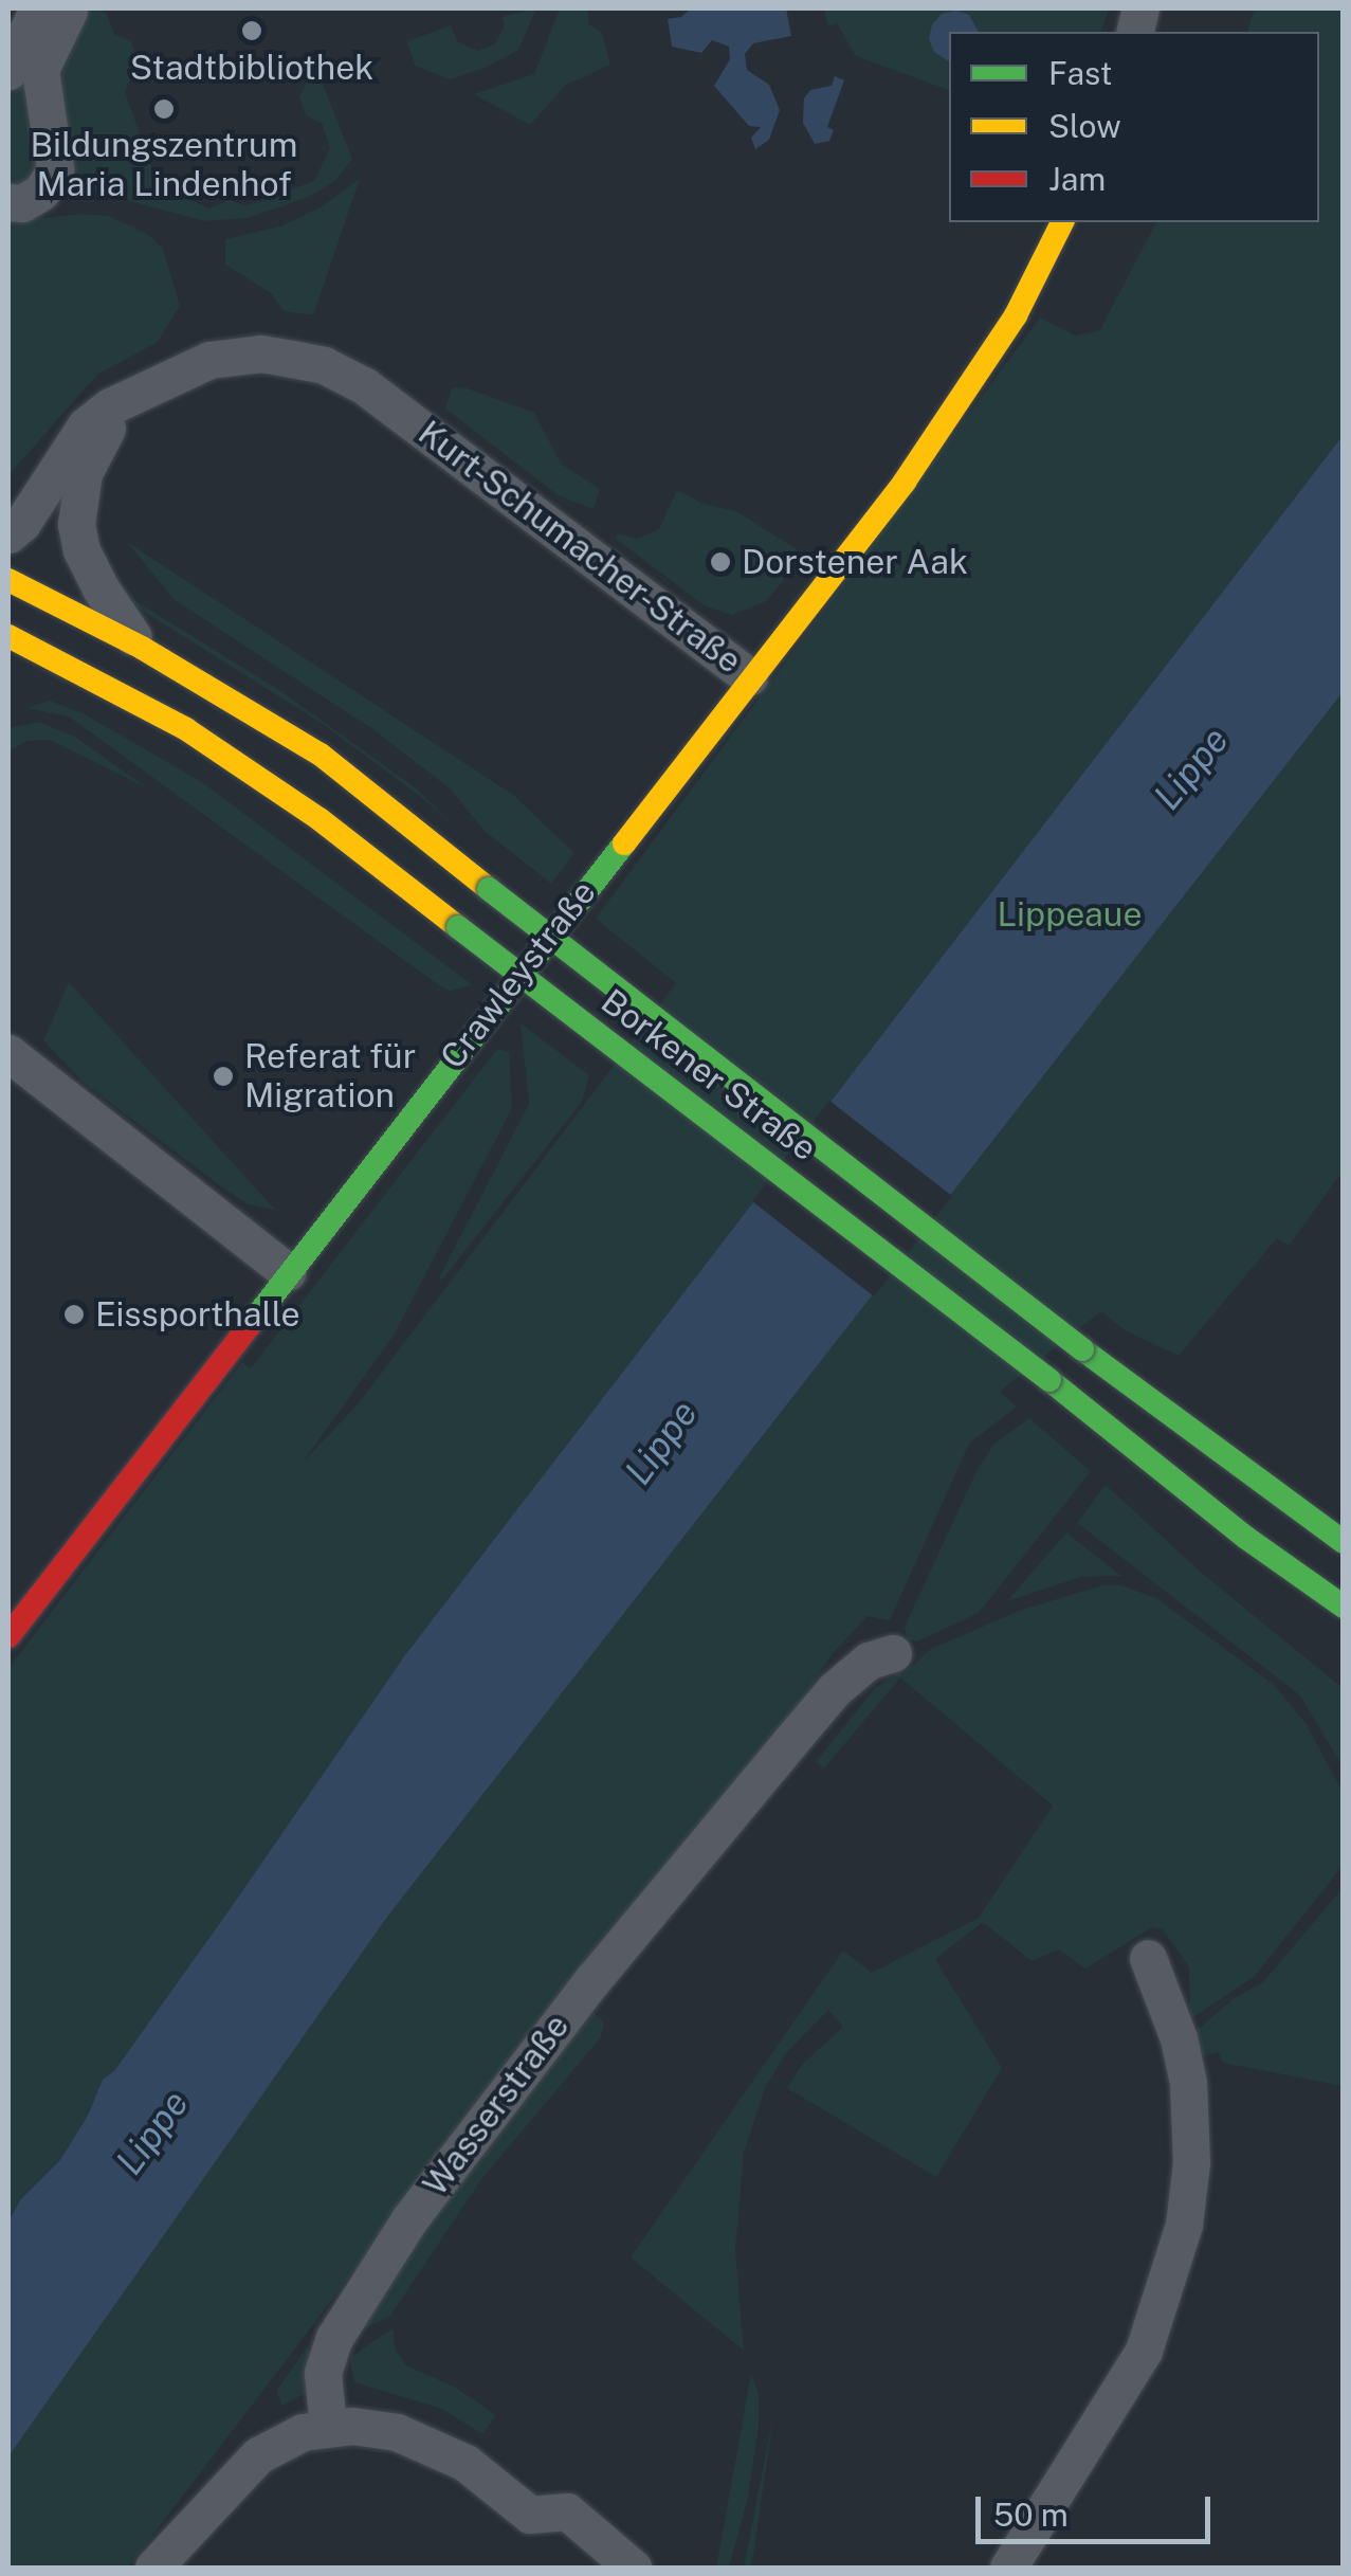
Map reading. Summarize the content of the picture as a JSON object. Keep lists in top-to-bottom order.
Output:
{
  "streets": {
    "main road": ["Kurt-Schumacher-Straße", "Crawleystraße", "Borkener Straße"],
    "street": ["Wasserstraße"]
  },
  "crossings": [
    ["Kurt-Schumacher-Straße", "Crawleystraße"]
  ],
  "water": ["Lippe"],
  "parks": ["Lippeaue"],
  "places": [
    "Stadtbibliothek",
    "Bildungszentrum Maria Lindenhof",
    "Dorstener Aak",
    "Referat für Migration",
    "Eissporthalle"
  ],
  "legend": ["Fast", "Slow", "Jam"],
  "scale_bar": "50 m"
}
